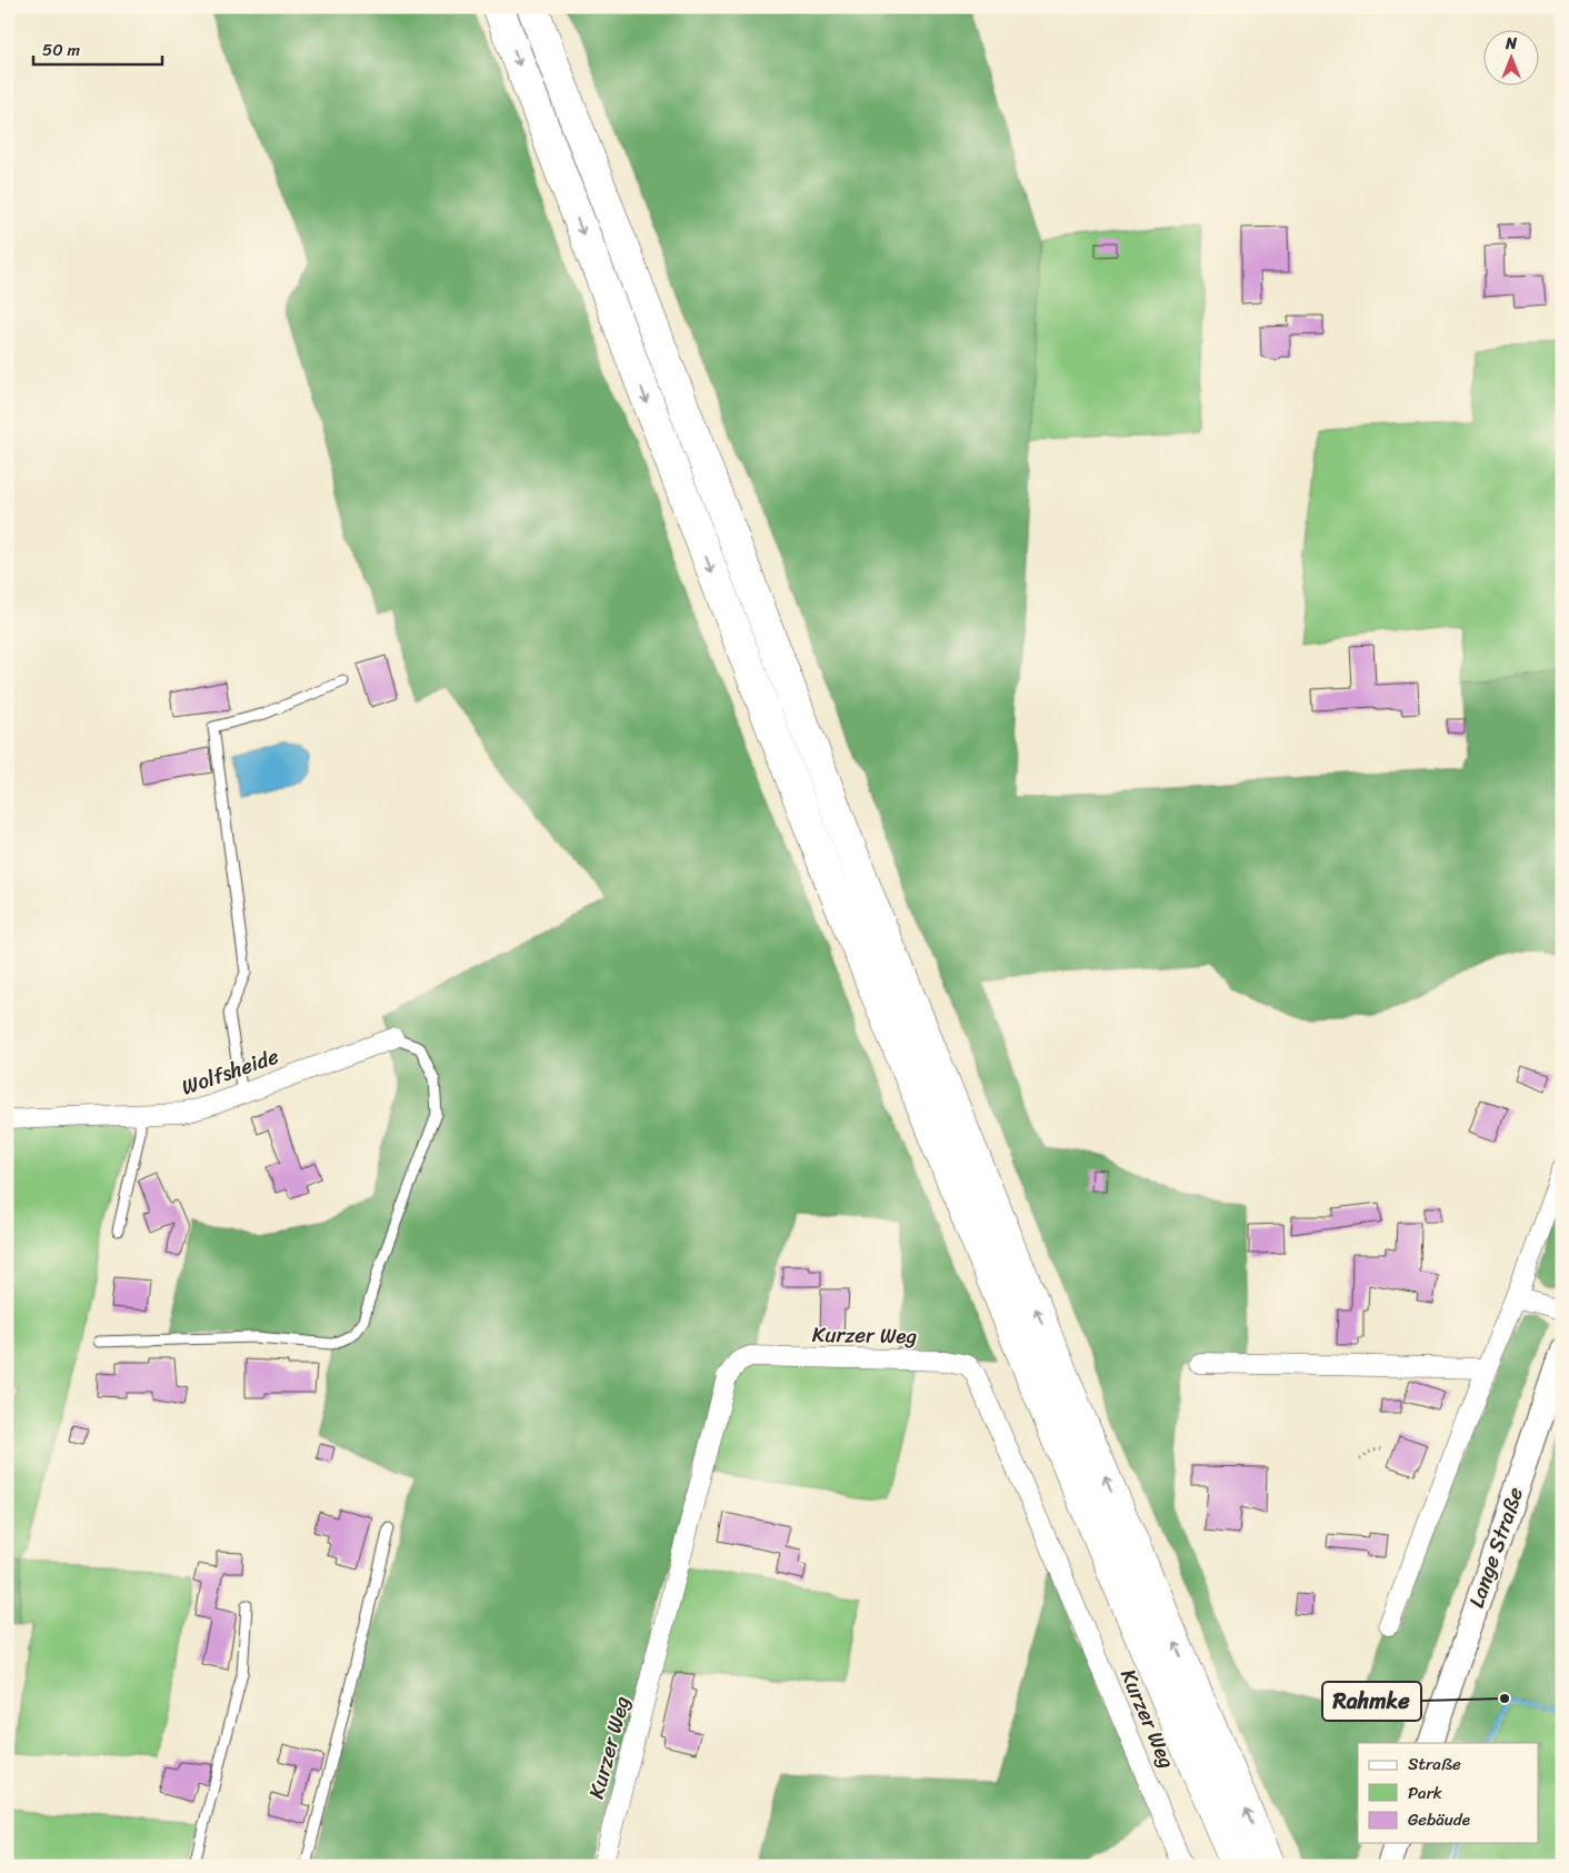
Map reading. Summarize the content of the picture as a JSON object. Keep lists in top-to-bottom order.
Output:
{
  "streets": {
    "street": ["Wolfsheide", "Kurzer Weg", "Lange Straße"]
  },
  "places": ["Rahmke"],
  "legend": ["Straße", "Park", "Gebäude"],
  "scale_bar": "50 m",
  "north": "top"
}
